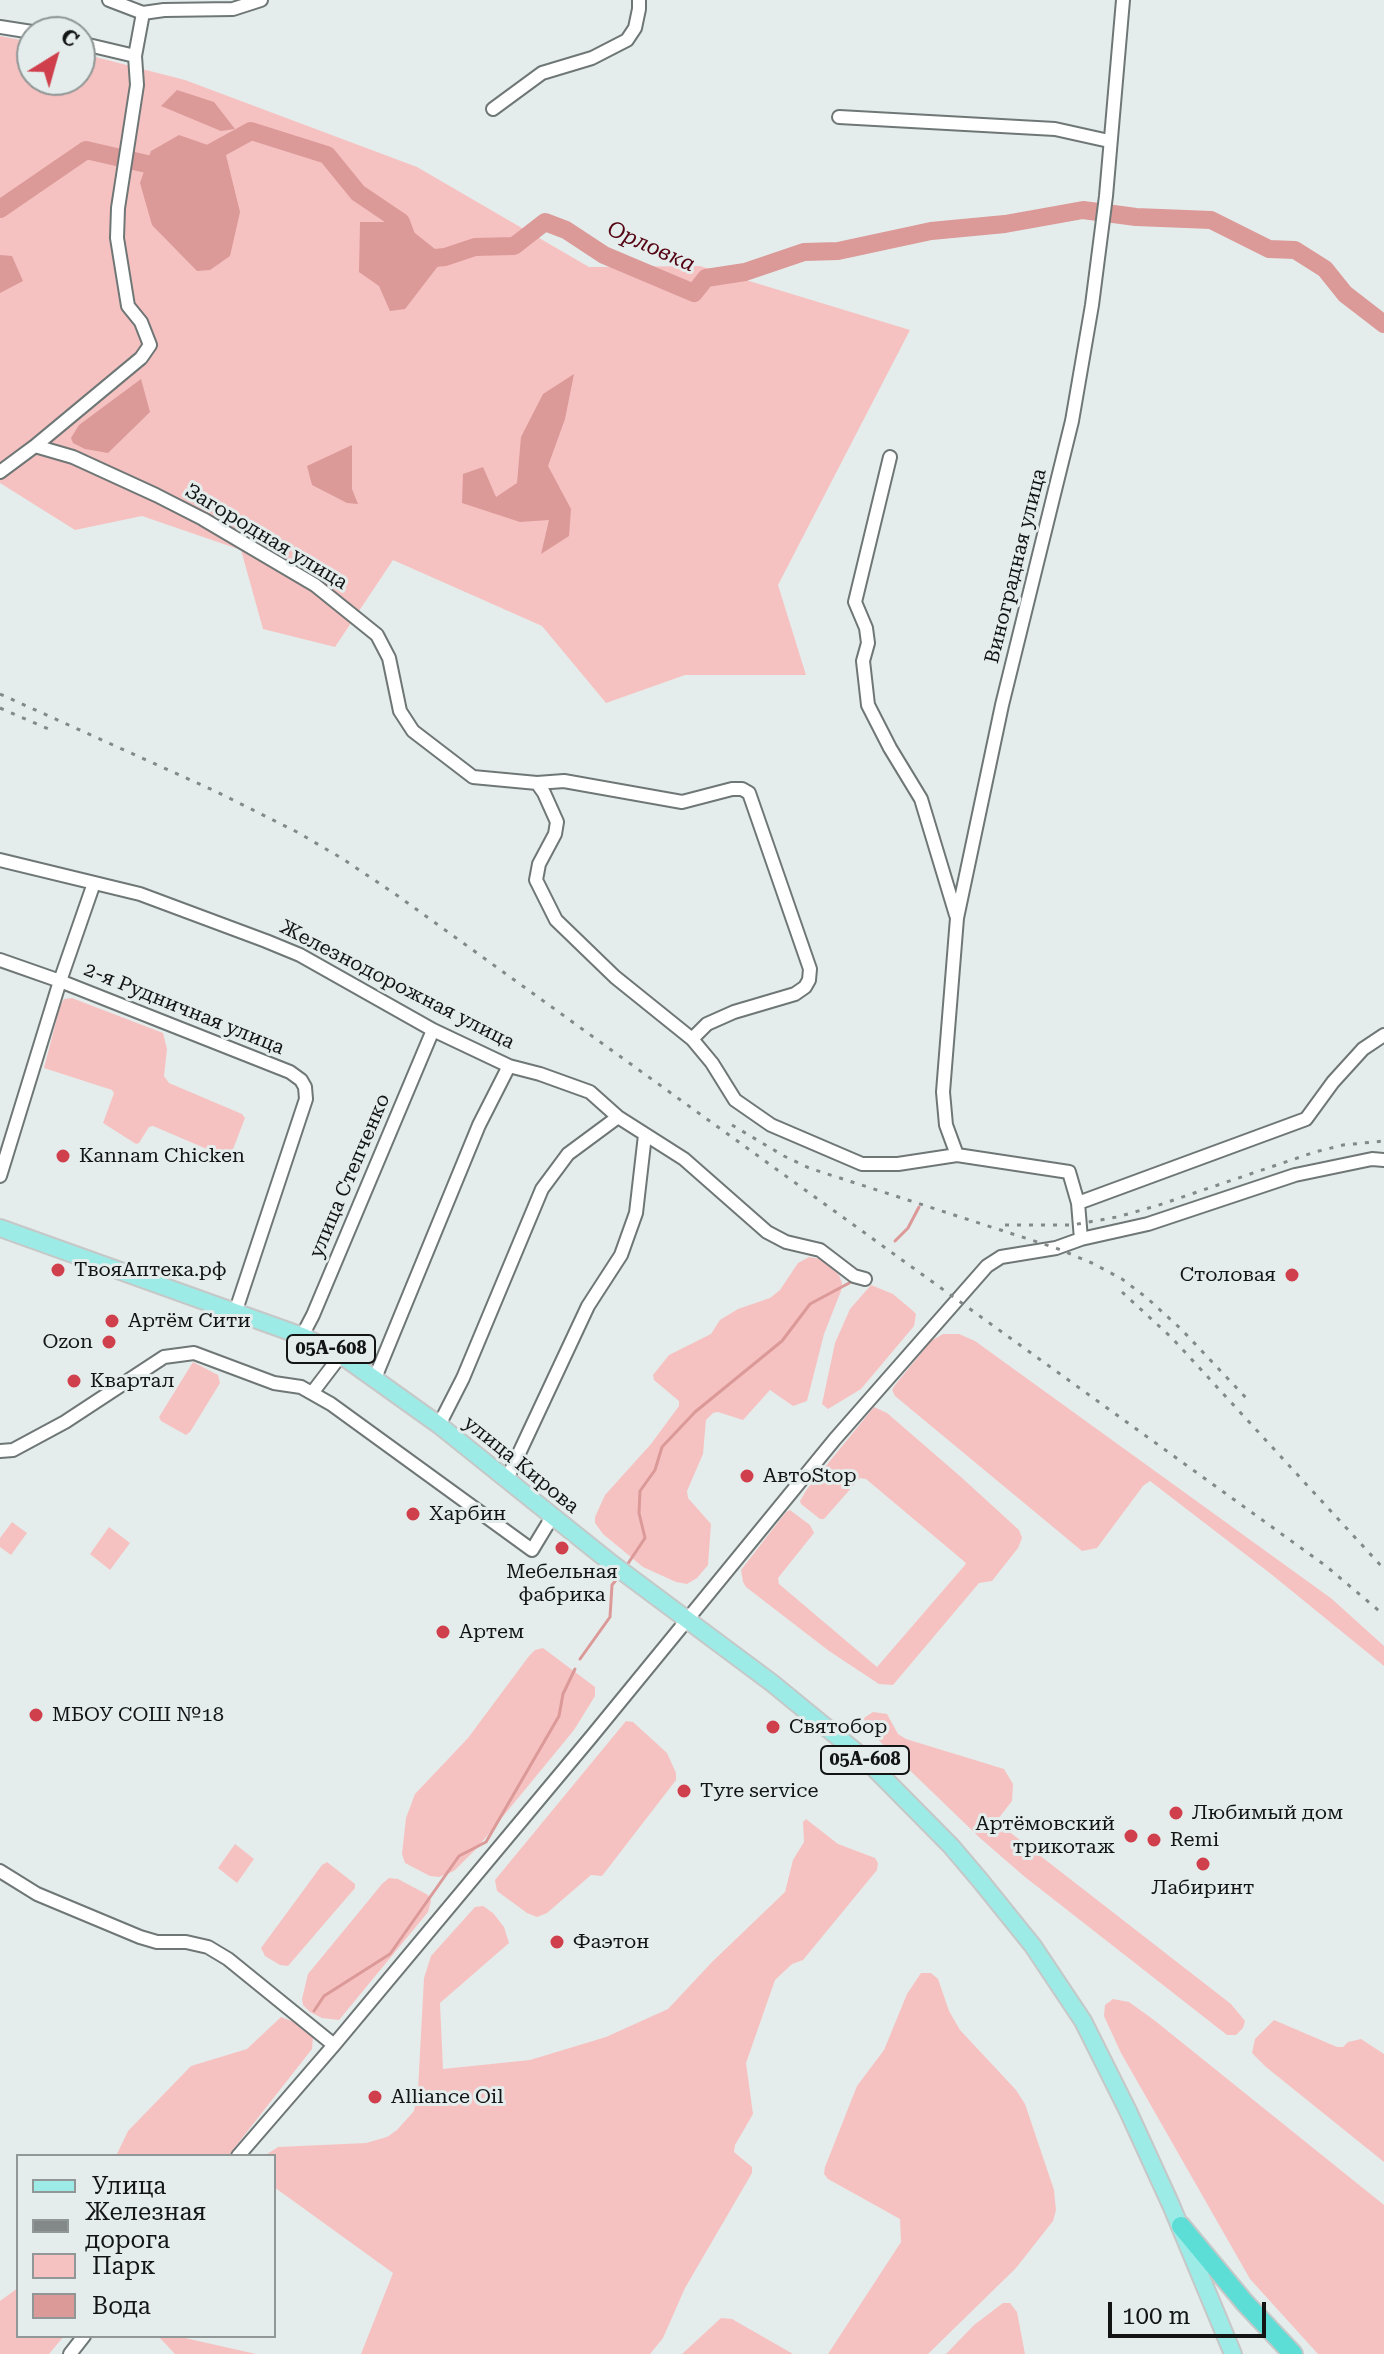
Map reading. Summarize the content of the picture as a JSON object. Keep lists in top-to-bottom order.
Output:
{
  "streets": {
    "main road": ["05А-608", "улица Кирова"],
    "street": [
      "Загородная улица",
      "Виноградная улица",
      "Железнодорожная улица",
      "2-я Рудничная улица",
      "улица Степченко"
    ]
  },
  "crossings": [
    ["Железнодорожная улица", "улица Степченко"],
    ["2-я Рудничная улица", "улица Кирова"],
    ["улица Степченко", "улица Кирова"],
    ["05А-608", "улица Кирова"]
  ],
  "water": ["Орловка"],
  "places": [
    "Kannam Chicken",
    "ТвояАптека.рф",
    "Столовая",
    "Артём Сити",
    "Ozon",
    "Квартал",
    "АвтоStop",
    "Харбин",
    "Мебельная фабрика",
    "Артем",
    "МБОУ СОШ №18",
    "Святобор",
    "Tyre service",
    "Любимый дом",
    "Артёмовский трикотаж",
    "Remi",
    "Лабиринт",
    "Фаэтон",
    "Alliance Oil"
  ],
  "legend": [
    "Улица",
    "Железная дорога",
    "Парк",
    "Вода"
  ],
  "scale_bar": "100 m",
  "north": "top right"
}
